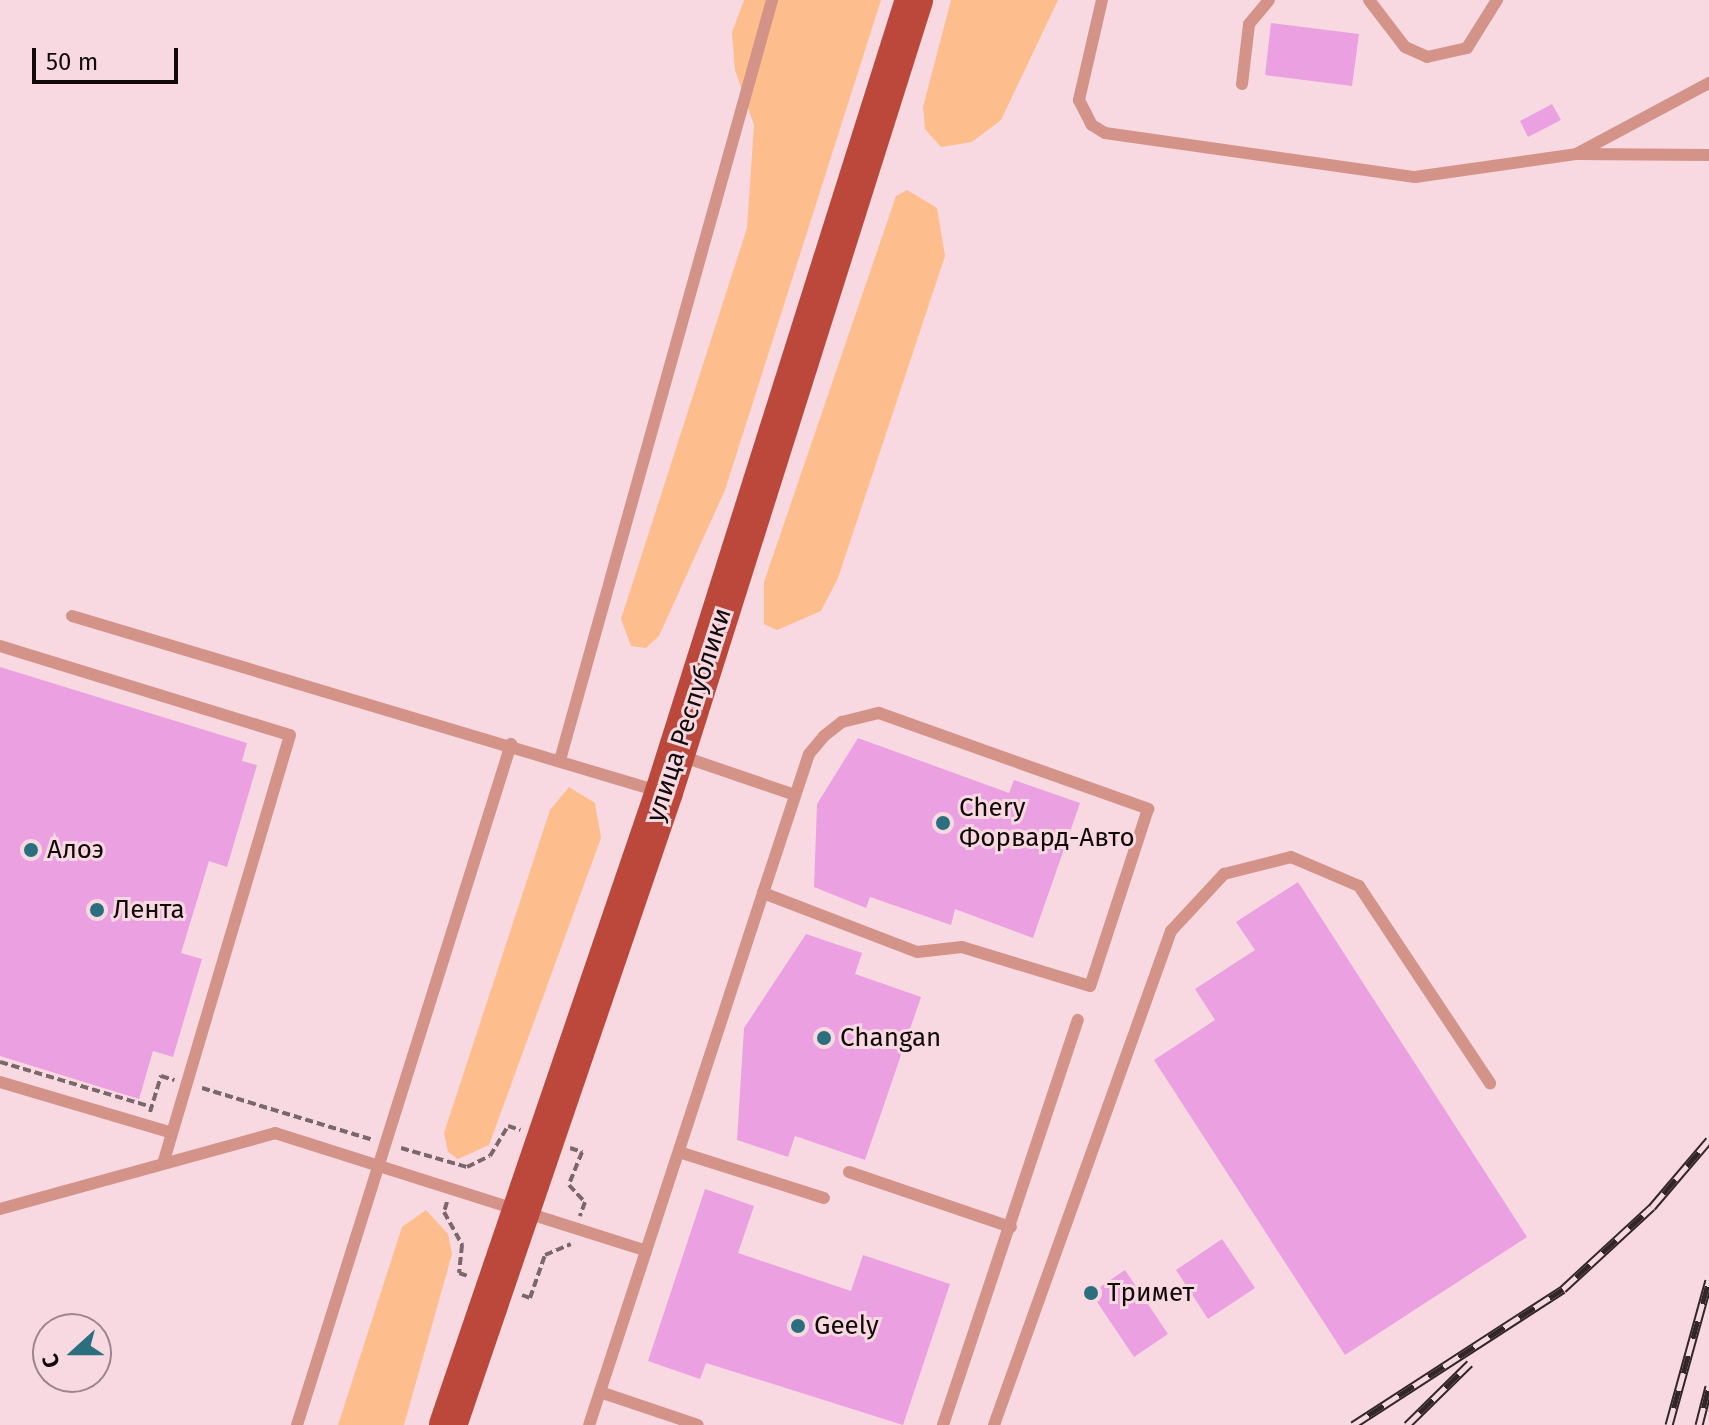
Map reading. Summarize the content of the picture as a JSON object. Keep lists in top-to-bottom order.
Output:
{
  "streets": {
    "main road": ["улица Республики"]
  },
  "places": [
    "Chery Форвард-Авто",
    "Алоэ",
    "Лента",
    "Changan",
    "Тримет",
    "Geely"
  ],
  "scale_bar": "50 m",
  "north": "left"
}
